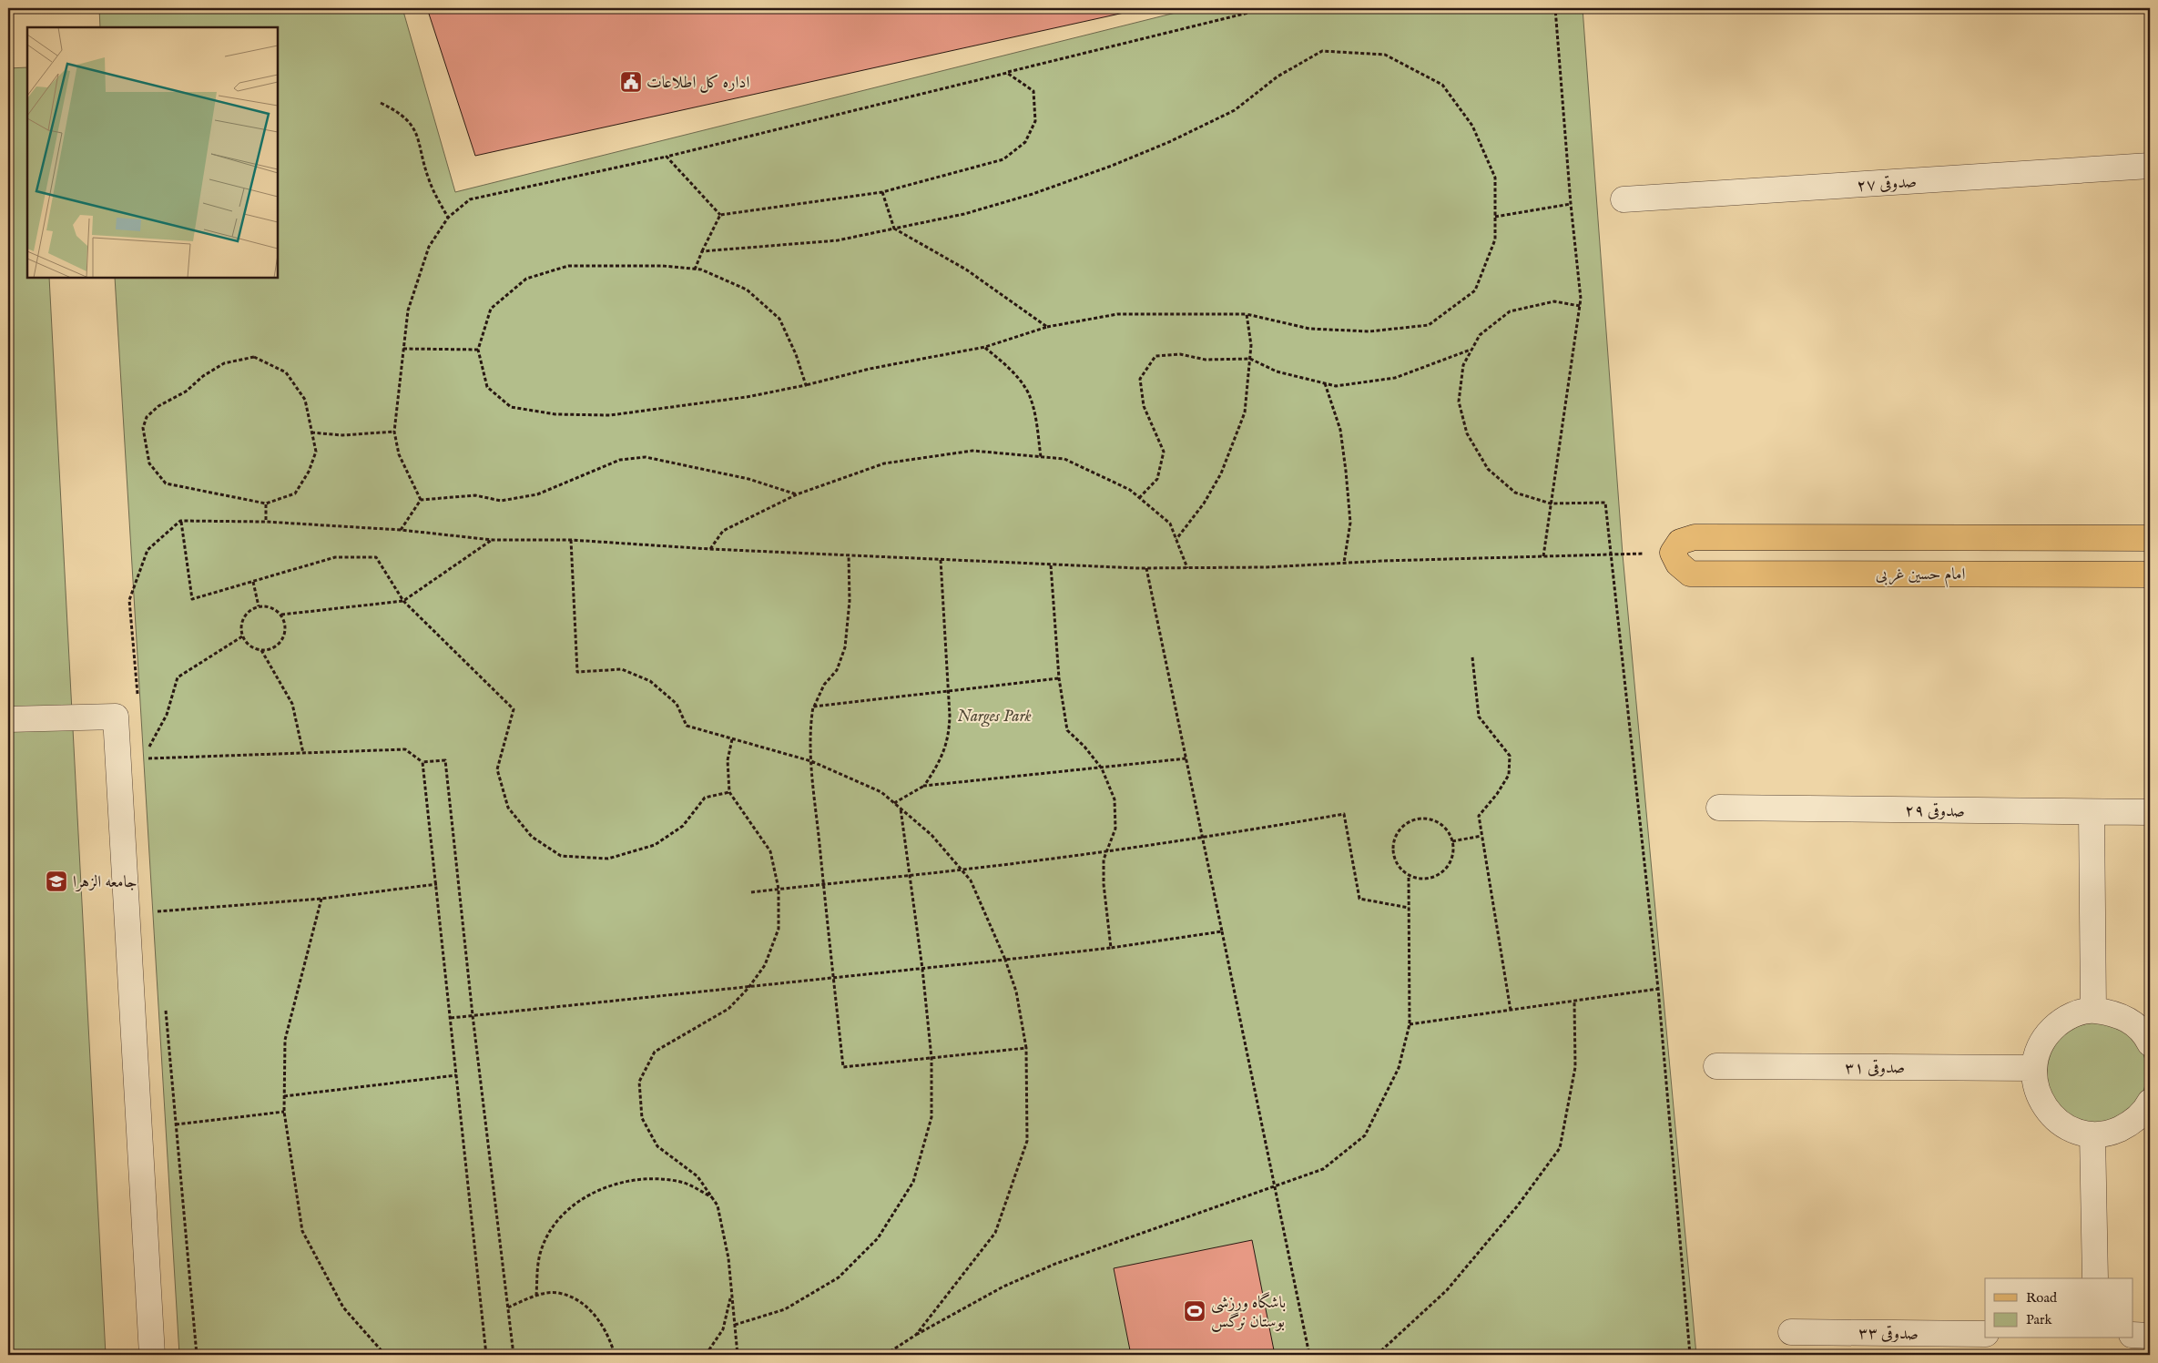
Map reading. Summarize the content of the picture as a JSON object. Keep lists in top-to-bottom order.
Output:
{
  "streets": {
    "main road": ["امام حسین غربی"],
    "street": [
      "صدوقی ۲۷",
      "صدوقی ۲۹",
      "صدوقی ۳۱",
      "صدوقی ۳۳"
    ]
  },
  "parks": ["Narges Park"],
  "places": {
    "public building": ["اداره کل اطلاعات"],
    "school or university": ["جامعه الزهرا"],
    "sports": ["باشگاه ورزشی بوستان نرگس"]
  },
  "legend": ["Road", "Park"]
}
